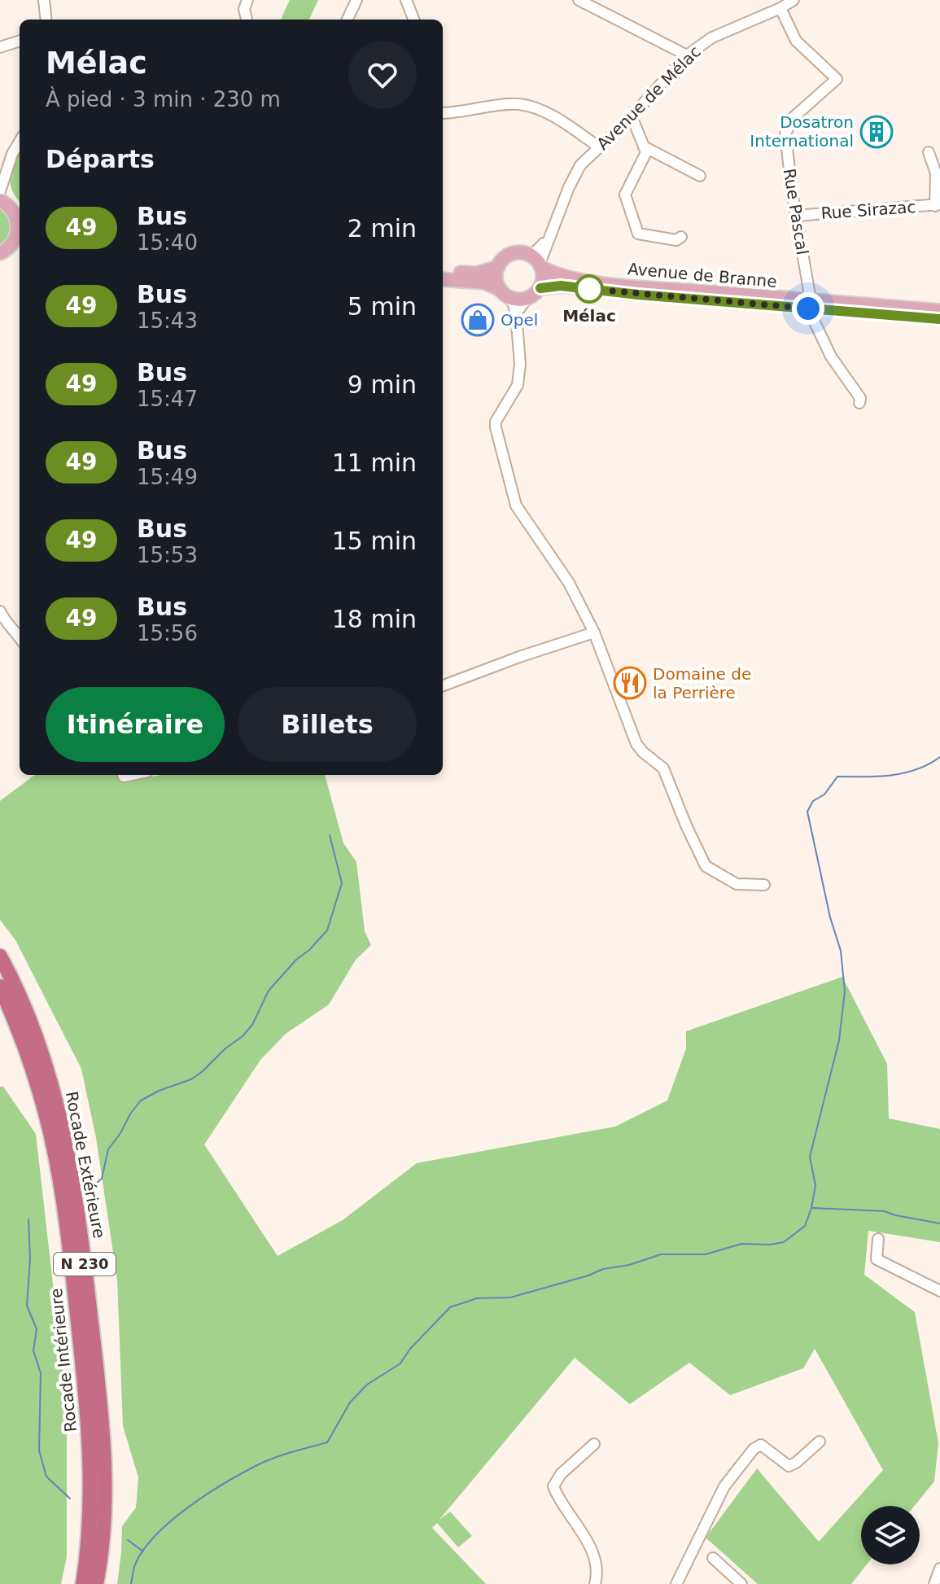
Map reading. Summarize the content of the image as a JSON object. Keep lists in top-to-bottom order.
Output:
{
  "streets": {
    "highway": ["Rocade Extérieure", "N 230", "Rocade Intérieure"],
    "main road": ["Avenue de Branne"],
    "street": ["Avenue de Mélac", "Rue Sirazac", "Rue Pascal"]
  },
  "crossings": [
    ["Avenue de Mélac", "Rue Pascal"],
    ["Avenue de Mélac", "Avenue de Branne"],
    ["Rue Sirazac", "Rue Pascal"],
    ["Rue Pascal", "Avenue de Branne"]
  ],
  "places": {
    "building": ["Dosatron International"],
    "other": ["Mélac"],
    "shop": ["Opel"],
    "restaurant": ["Domaine de la Perrière"]
  },
  "lines": ["bus line 49"],
  "page": {
    "heading": [
      ["Mélac", "À pied · 3 min · 230 m"],
      "Départs"
    ],
    "list": [
      {
        "mark": "49",
        "name": "Bus",
        "note": "15:40",
        "value": "2 min"
      },
      {
        "mark": "49",
        "name": "Bus",
        "note": "15:43",
        "value": "5 min"
      },
      {
        "mark": "49",
        "name": "Bus",
        "note": "15:47",
        "value": "9 min"
      },
      {
        "mark": "49",
        "name": "Bus",
        "note": "15:49",
        "value": "11 min"
      },
      {
        "mark": "49",
        "name": "Bus",
        "note": "15:53",
        "value": "15 min"
      },
      {
        "mark": "49",
        "name": "Bus",
        "note": "15:56",
        "value": "18 min"
      }
    ],
    "buttons": ["Itinéraire", "Billets"]
  }
}
